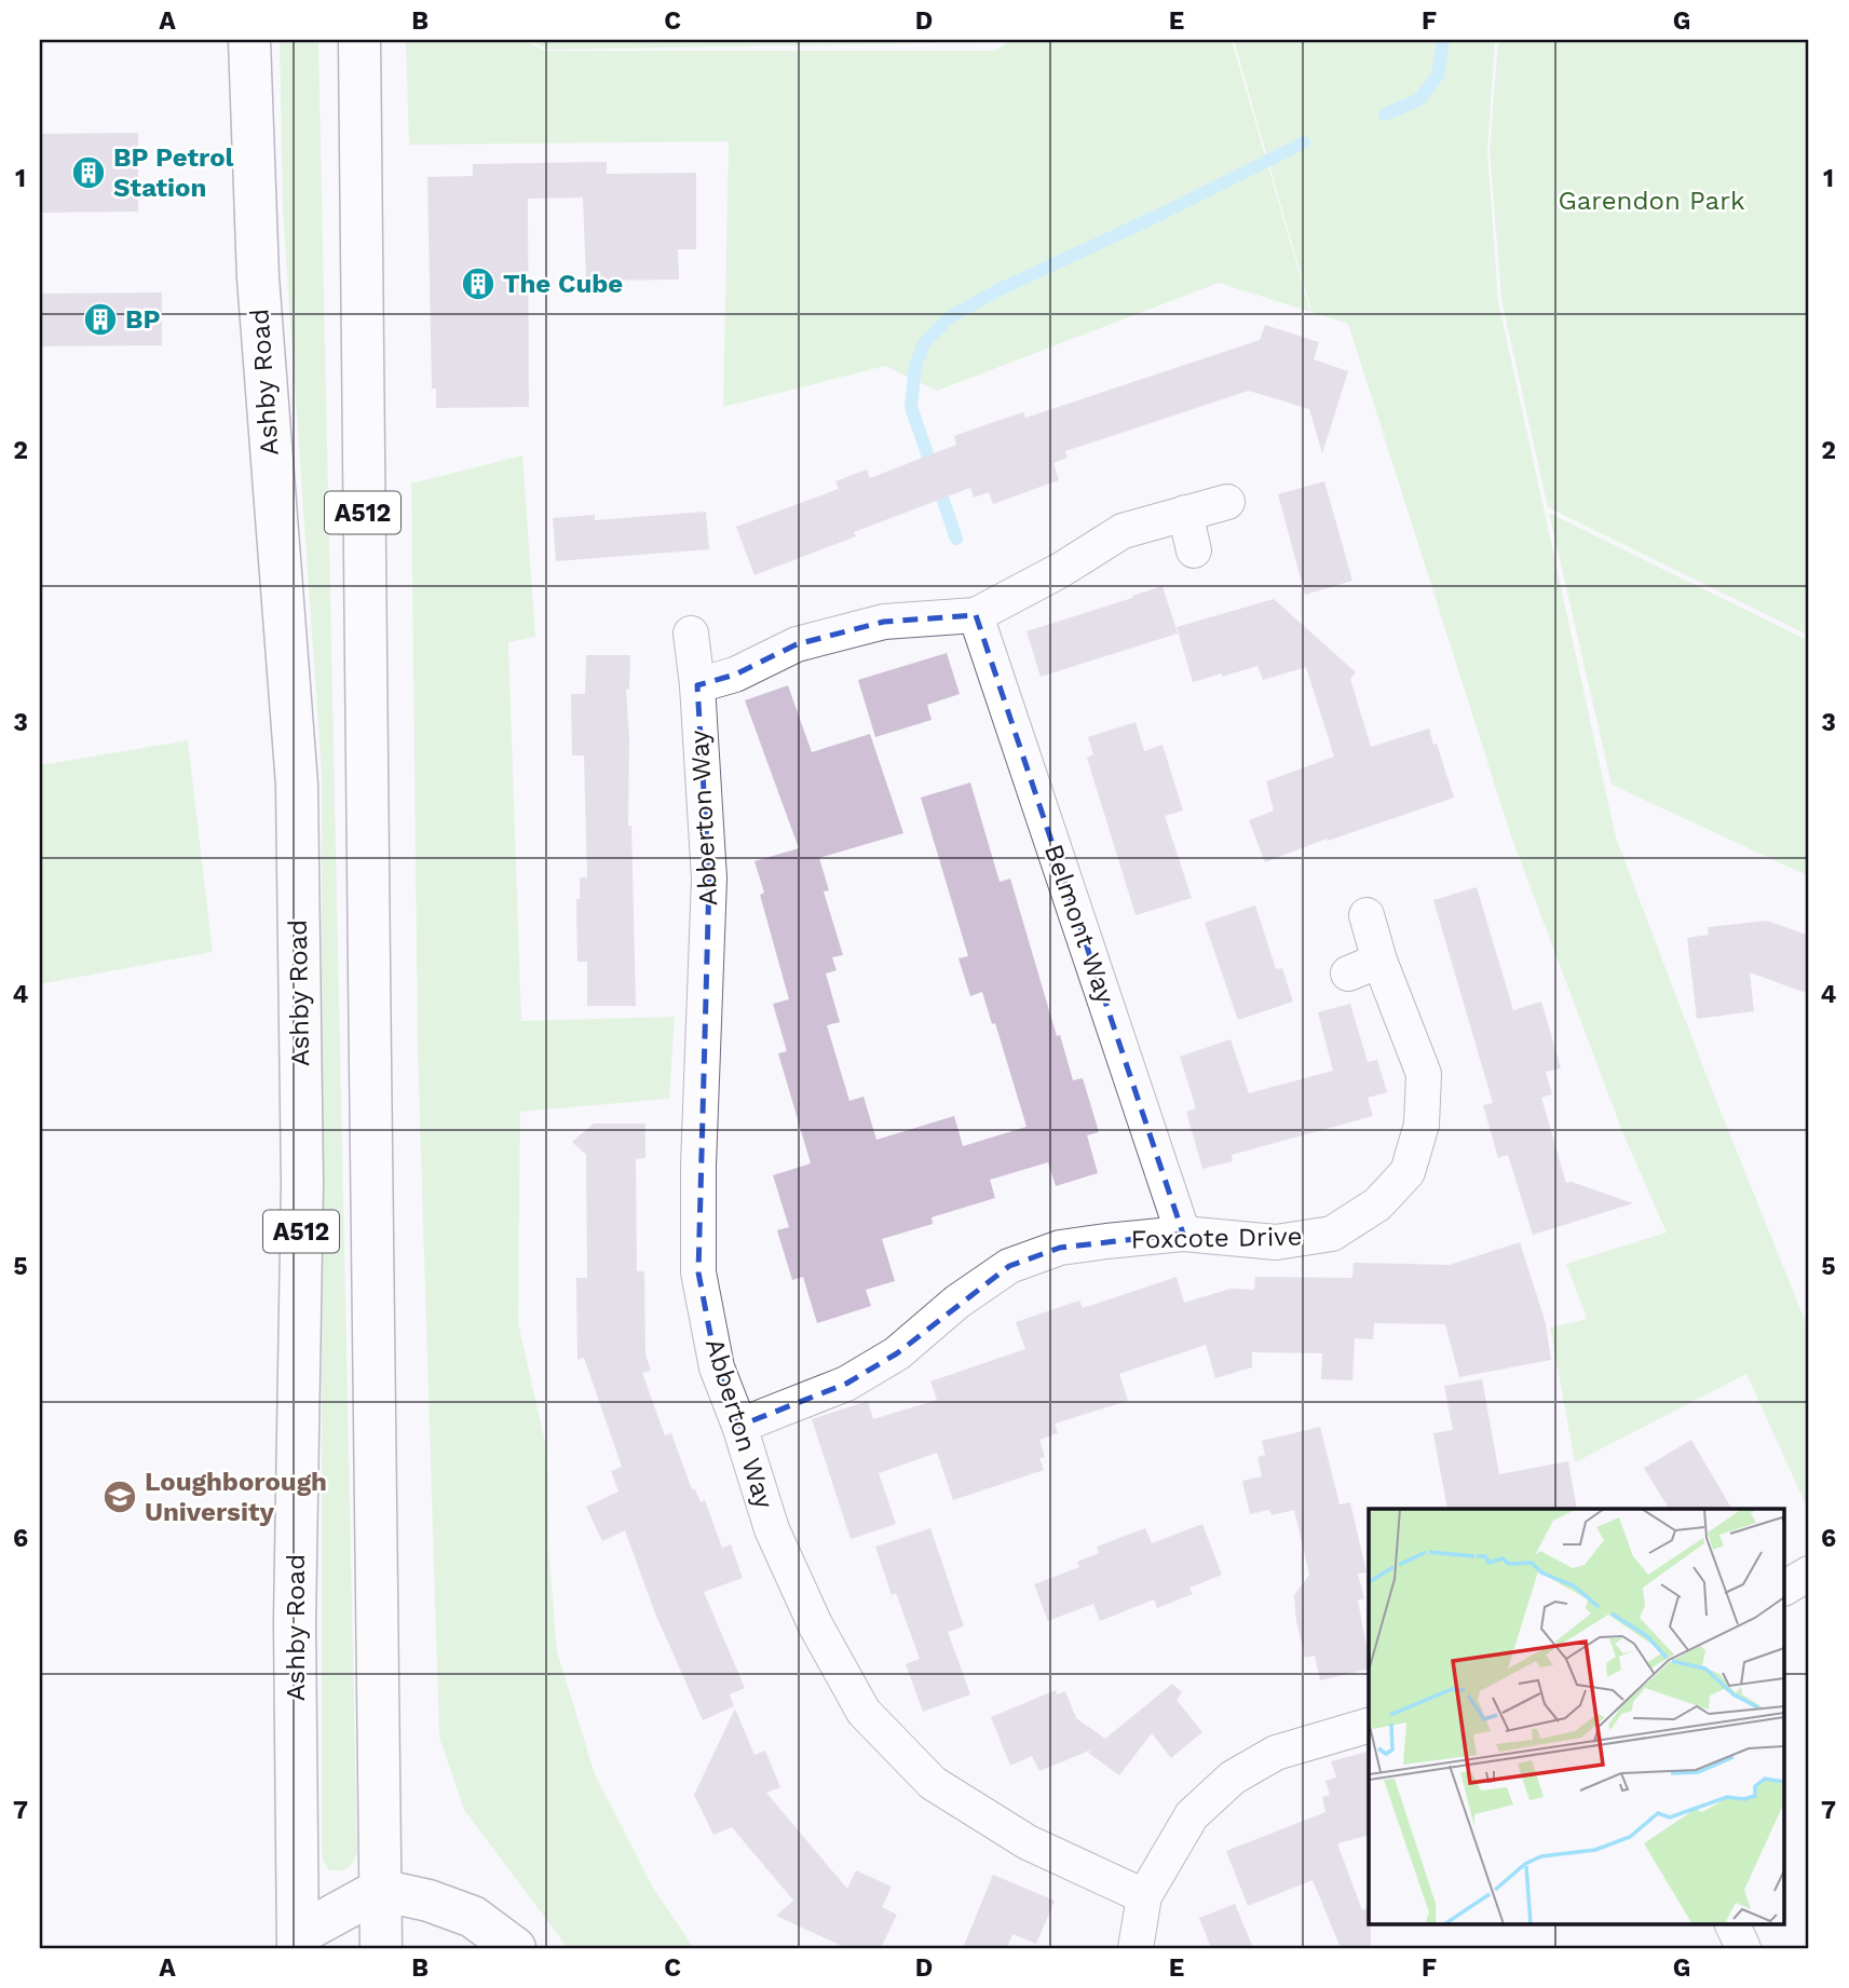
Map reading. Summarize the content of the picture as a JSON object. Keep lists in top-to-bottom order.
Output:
{
  "streets": {
    "main road": ["Ashby Road", "A512"],
    "street": ["Abberton Way", "Belmont Way", "Foxcote Drive"]
  },
  "crossings": [
    ["Abberton Way", "Foxcote Drive"],
    ["Belmont Way", "Foxcote Drive"]
  ],
  "parks": ["Garendon Park"],
  "places": {
    "building": ["BP Petrol Station", "The Cube", "BP"],
    "school or university": ["Loughborough University"]
  },
  "grid": {
    "columns": [
      "A",
      "B",
      "C",
      "D",
      "E",
      "F",
      "G"
    ],
    "rows": [
      "1",
      "2",
      "3",
      "4",
      "5",
      "6",
      "7"
    ]
  }
}
